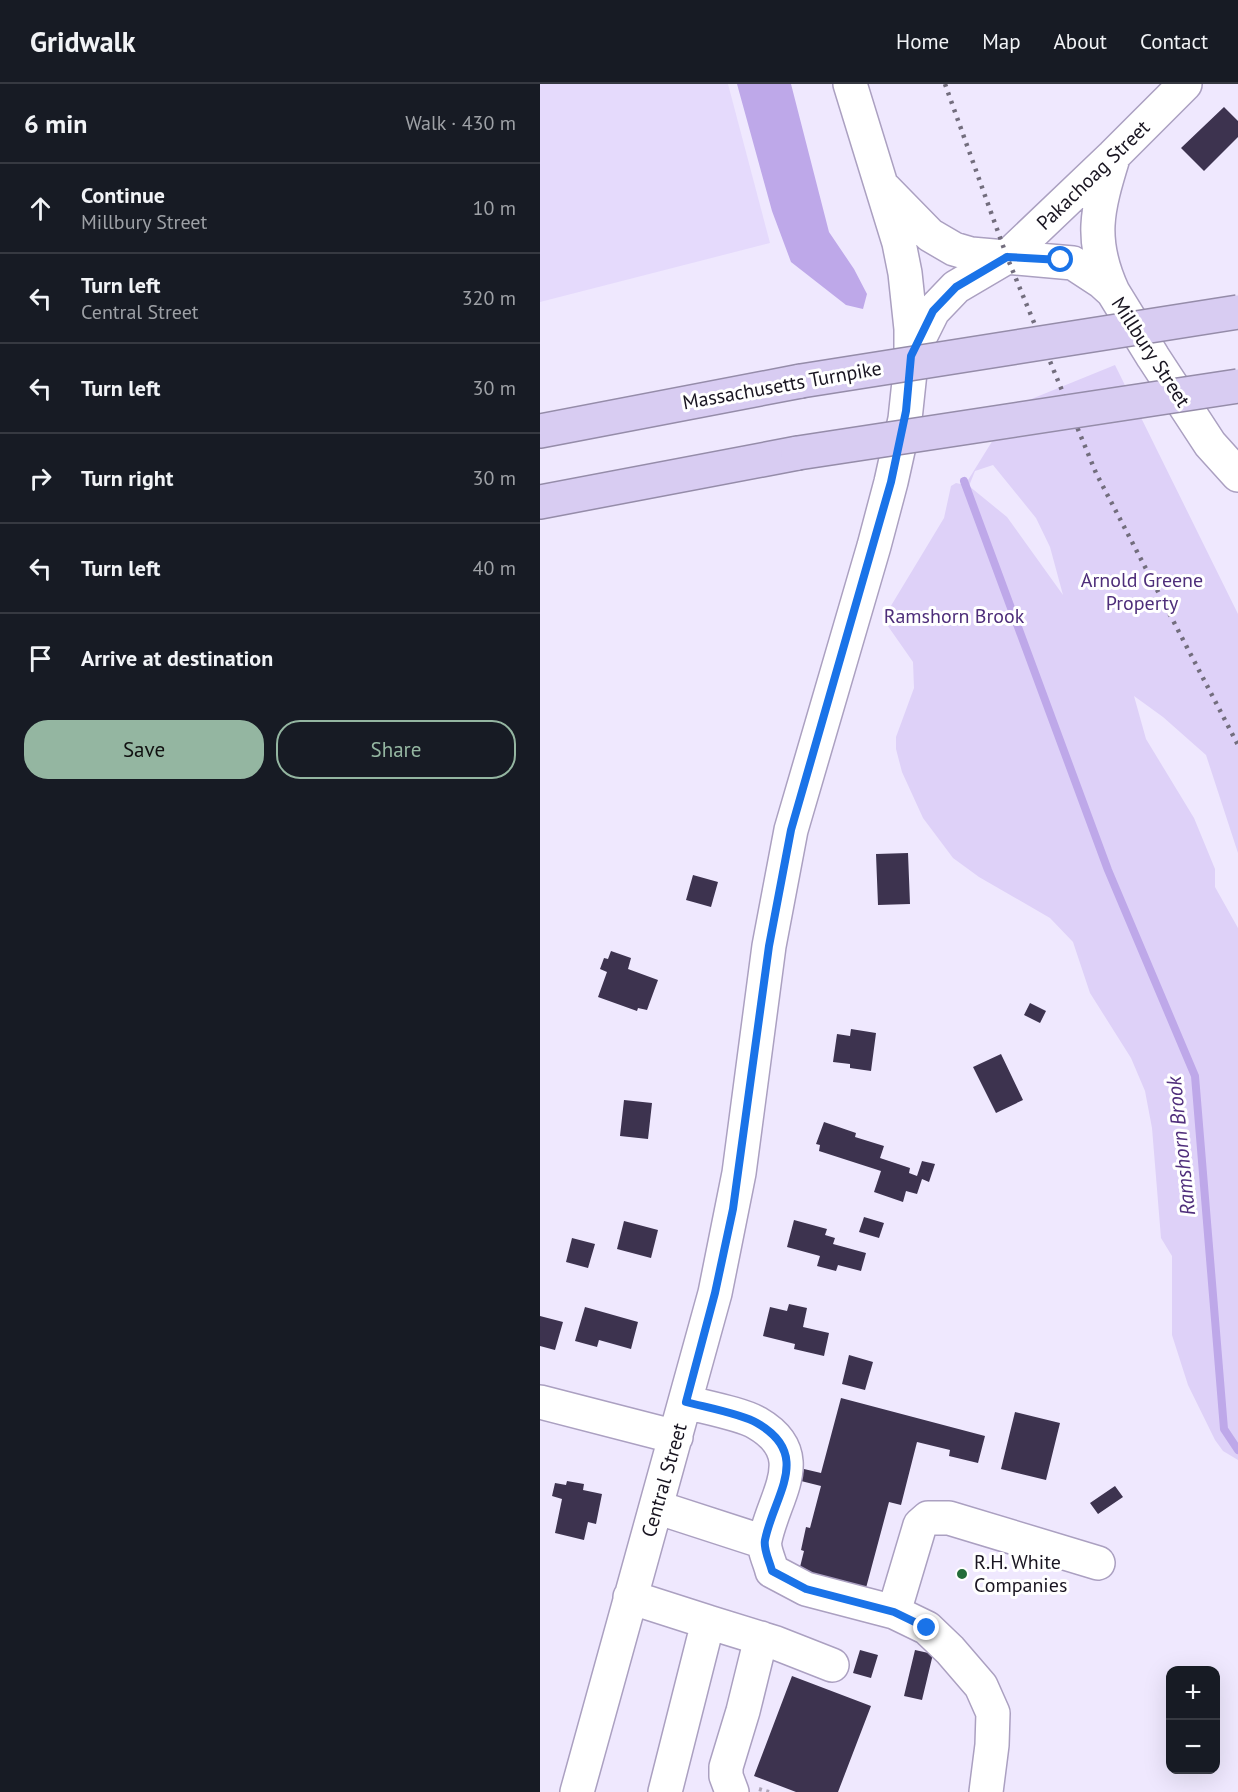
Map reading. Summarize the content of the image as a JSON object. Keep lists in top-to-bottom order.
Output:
{
  "streets": {
    "highway": ["Massachusetts Turnpike"],
    "street": ["Pakachoag Street", "Millbury Street", "Central Street"]
  },
  "crossings": [
    ["Pakachoag Street", "Millbury Street"],
    ["Pakachoag Street", "Central Street"],
    ["Millbury Street", "Central Street"]
  ],
  "water": ["Ramshorn Brook"],
  "parks": ["Arnold Greene Property", "Ramshorn Brook"],
  "places": ["R.H. White Companies"],
  "page": {
    "header": "Gridwalk",
    "nav": [
      "Home",
      "Map",
      "About",
      "Contact"
    ],
    "heading": ["6 min", "Walk · 430 m"],
    "list": [
      ["Continue", "Millbury Street", "10 m"],
      ["Turn left", "Central Street", "320 m"],
      ["Turn left", "30 m"],
      ["Turn right", "30 m"],
      ["Turn left", "40 m"],
      "Arrive at destination"
    ],
    "buttons": ["Save", "Share"],
    "map_buttons": ["+", "−"]
  }
}
